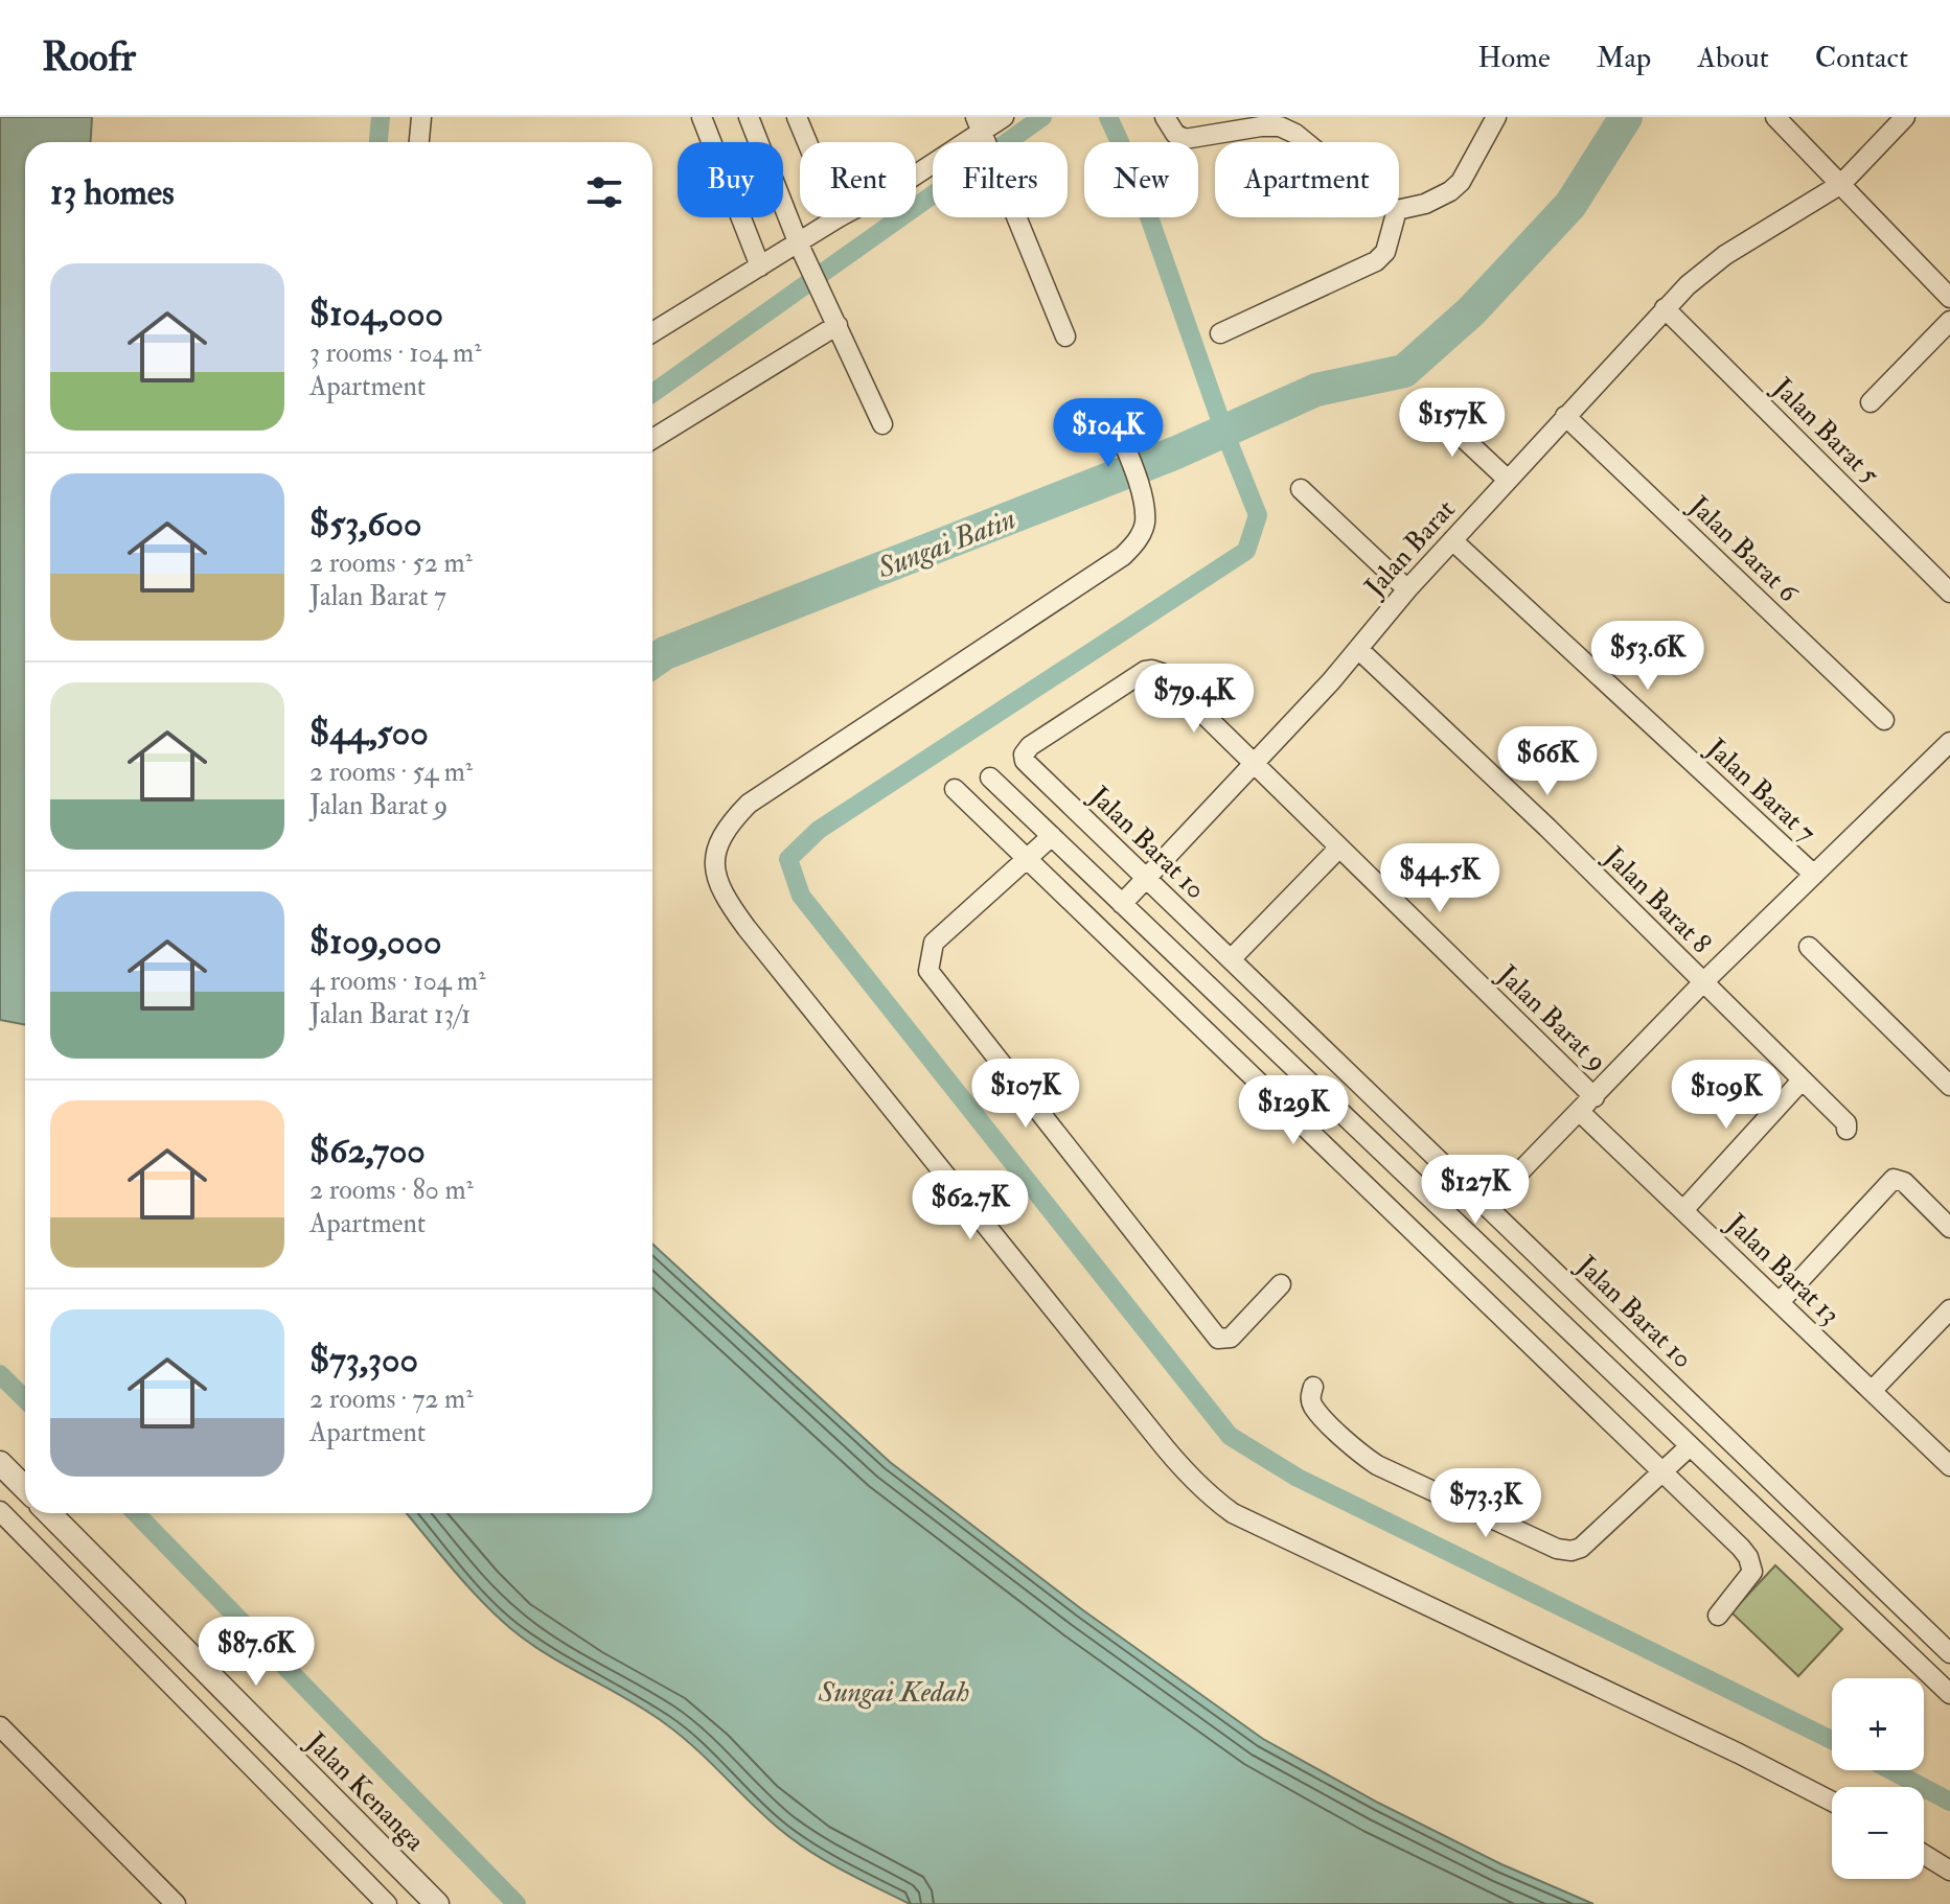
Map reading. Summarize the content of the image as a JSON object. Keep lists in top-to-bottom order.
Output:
{
  "streets": {
    "street": [
      "Jalan Barat 5",
      "Jalan Barat",
      "Jalan Barat 6",
      "Jalan Barat 7",
      "Jalan Barat 10",
      "Jalan Barat 8",
      "Jalan Barat 9",
      "Jalan Barat 13",
      "Jalan Kenanga"
    ]
  },
  "crossings": [
    ["Jalan Barat 5", "Jalan Barat"],
    ["Jalan Barat", "Jalan Barat 6"],
    ["Jalan Barat", "Jalan Barat 7"],
    ["Jalan Barat", "Jalan Barat 10"],
    ["Jalan Barat", "Jalan Barat 8"],
    ["Jalan Barat", "Jalan Barat 9"],
    ["Jalan Barat 10", "Jalan Barat 9"]
  ],
  "water": ["Sungai Batin", "Sungai Kedah"],
  "page": {
    "header": "Roofr",
    "nav": [
      "Home",
      "Map",
      "About",
      "Contact"
    ],
    "chip": [
      "Buy",
      "Rent",
      "Filters",
      "New",
      "Apartment"
    ],
    "heading": "13 homes",
    "list": [
      {
        "name": "$104,000",
        "note": "3 rooms · 104 m² · Apartment"
      },
      {
        "name": "$53,600",
        "note": "2 rooms · 52 m² · Jalan Barat 7"
      },
      {
        "name": "$44,500",
        "note": "2 rooms · 54 m² · Jalan Barat 9"
      },
      {
        "name": "$109,000",
        "note": "4 rooms · 104 m² · Jalan Barat 13/1"
      },
      {
        "name": "$62,700",
        "note": "2 rooms · 80 m² · Apartment"
      },
      {
        "name": "$73,300",
        "note": "2 rooms · 72 m² · Apartment"
      }
    ],
    "price": [
      "$157K",
      "$104K",
      "$53.6K",
      "$79.4K",
      "$66K",
      "$44.5K",
      "$107K",
      "$109K",
      "$129K",
      "$127K",
      "$62.7K",
      "$73.3K",
      "$87.6K"
    ],
    "map_buttons": ["+", "−"]
  }
}
